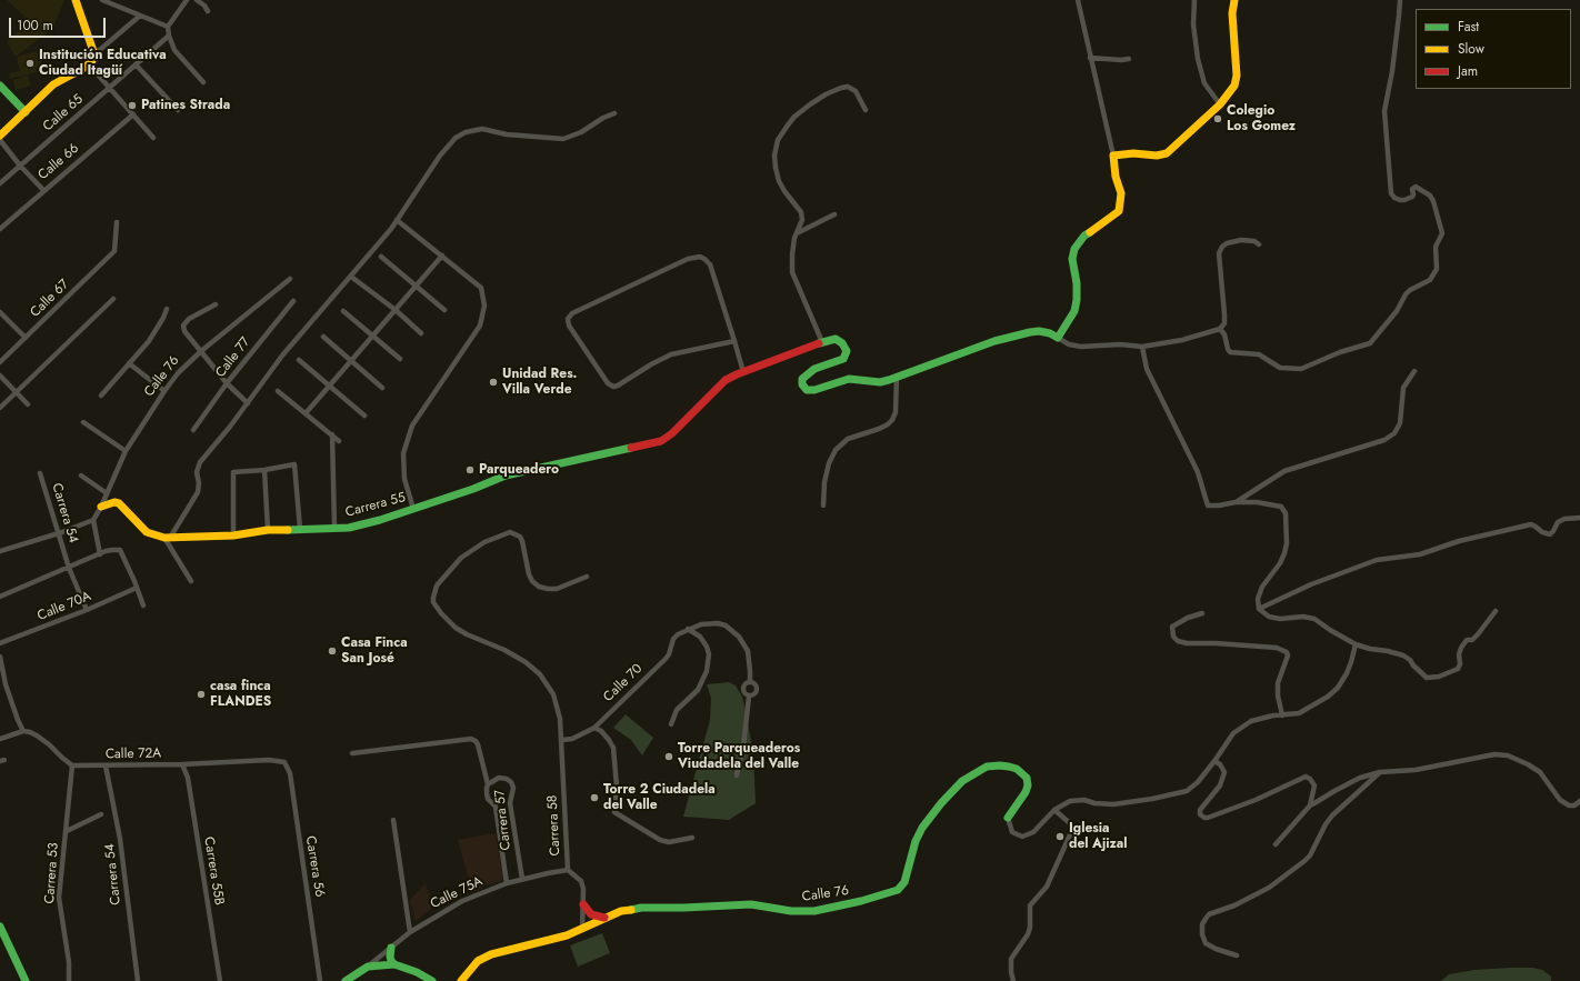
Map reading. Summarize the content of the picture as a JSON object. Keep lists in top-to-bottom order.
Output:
{
  "streets": {
    "street": [
      "Calle 65",
      "Calle 66",
      "Calle 67",
      "Calle 77",
      "Calle 76",
      "Carrera 55",
      "Carrera 54",
      "Calle 70A",
      "Calle 70",
      "Calle 72A",
      "Carrera 57",
      "Carrera 58",
      "Carrera 56",
      "Carrera 55B",
      "Carrera 53",
      "Calle 75A"
    ]
  },
  "crossings": [
    ["Calle 76", "Carrera 55"],
    ["Calle 76", "Carrera 58"],
    ["Carrera 54", "Calle 70A"],
    ["Carrera 54", "Calle 72A"],
    ["Calle 70", "Carrera 58"],
    ["Calle 72A", "Carrera 56"],
    ["Calle 72A", "Carrera 55B"],
    ["Calle 72A", "Carrera 53"],
    ["Carrera 57", "Calle 75A"],
    ["Carrera 58", "Calle 75A"]
  ],
  "places": [
    "Institución Educativa Ciudad Itagüí",
    "Patines Strada",
    "Colegio Los Gomez",
    "Unidad Res. Villa Verde",
    "Parqueadero",
    "Casa Finca San José",
    "casa finca FLANDES",
    "Torre Parqueaderos Viudadela del Valle",
    "Torre 2 Ciudadela del Valle",
    "Iglesia del Ajizal"
  ],
  "legend": ["Fast", "Slow", "Jam"],
  "scale_bar": "100 m"
}
